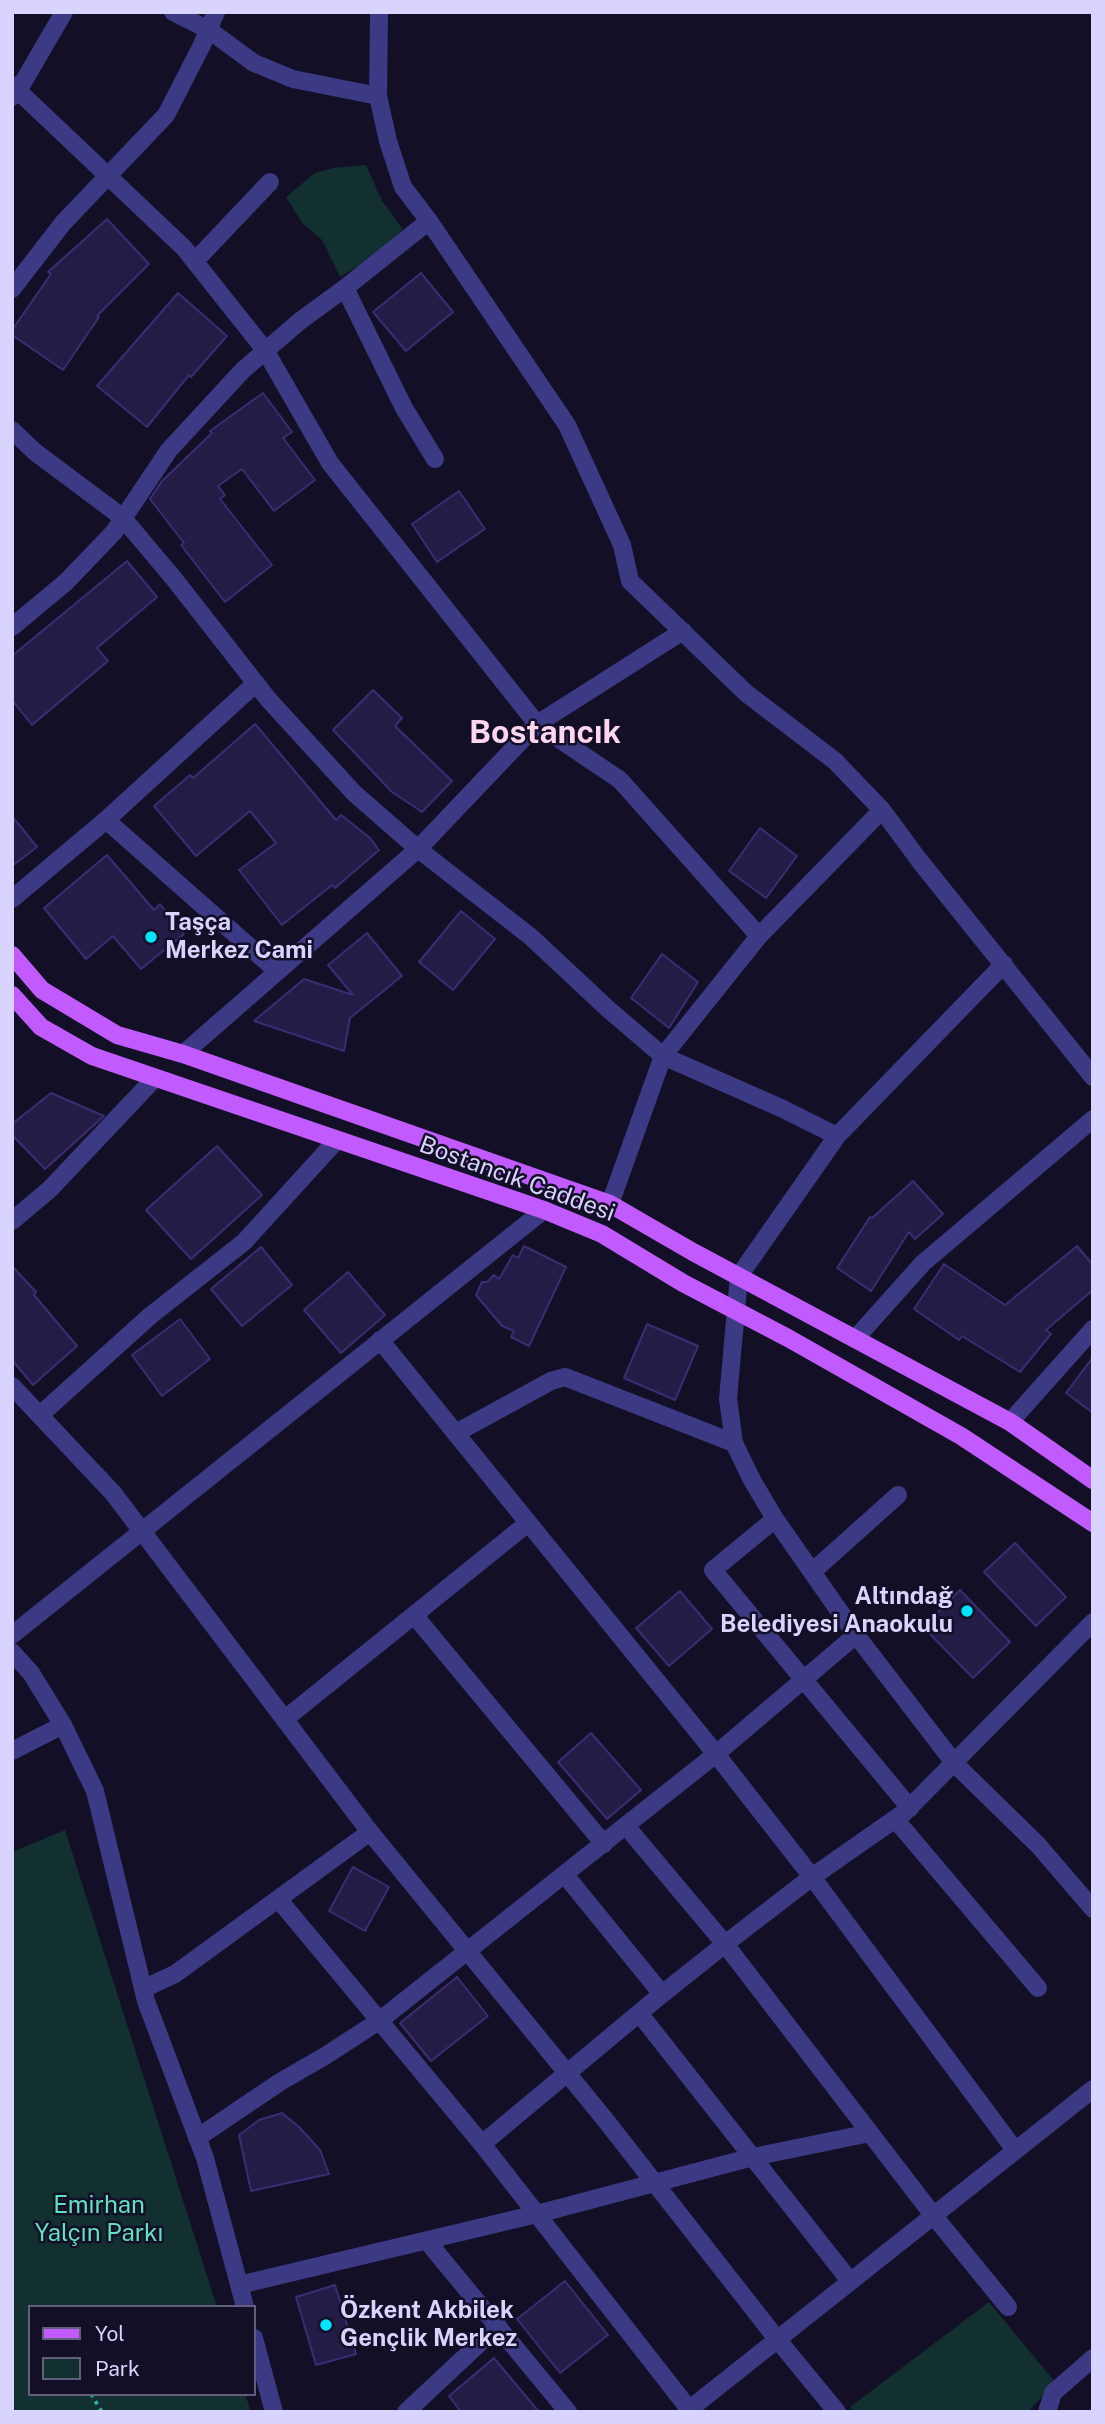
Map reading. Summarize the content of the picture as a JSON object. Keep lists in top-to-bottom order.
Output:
{
  "streets": {
    "main road": ["Bostancık Caddesi"]
  },
  "districts": ["Bostancık"],
  "parks": ["Emirhan Yalçın Parkı"],
  "places": ["Taşça Merkez Cami", "Altındağ Belediyesi Anaokulu", "Özkent Akbilek Gençlik Merkez"],
  "legend": ["Yol", "Park"]
}
